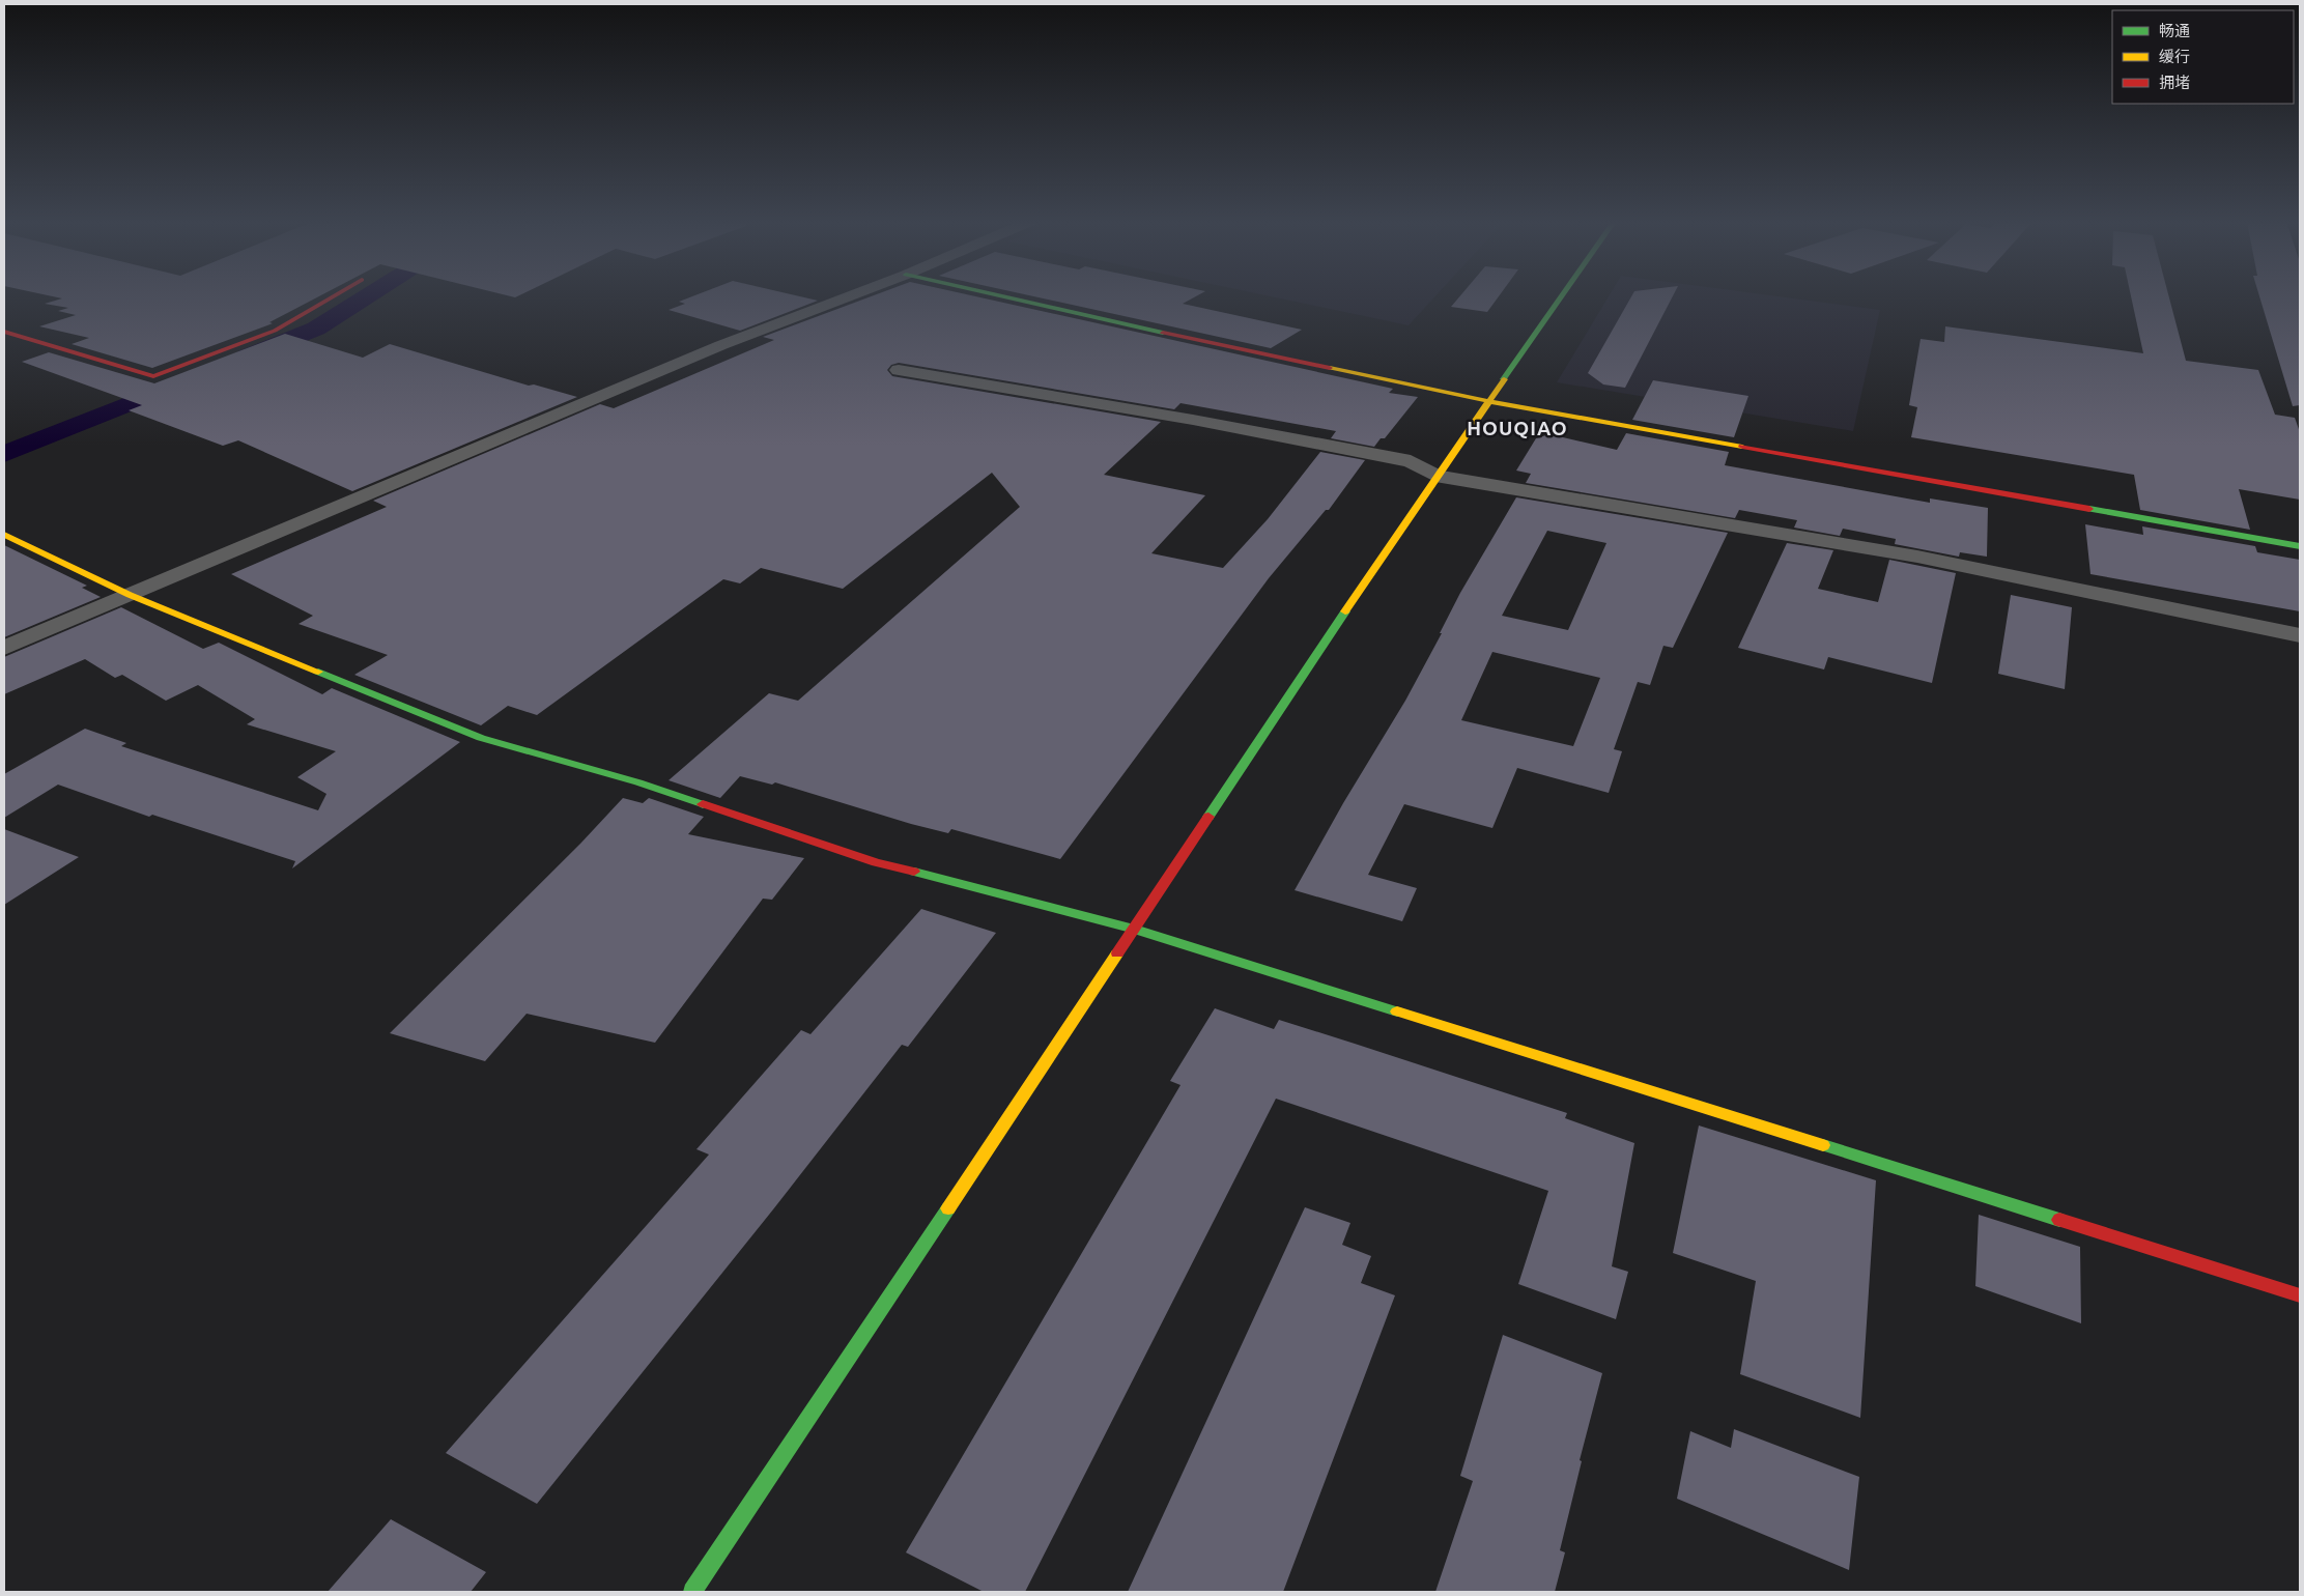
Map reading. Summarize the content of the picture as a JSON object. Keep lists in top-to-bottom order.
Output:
{
  "districts": ["HOUQIAO"],
  "legend": ["畅通", "缓行", "拥堵"]
}
